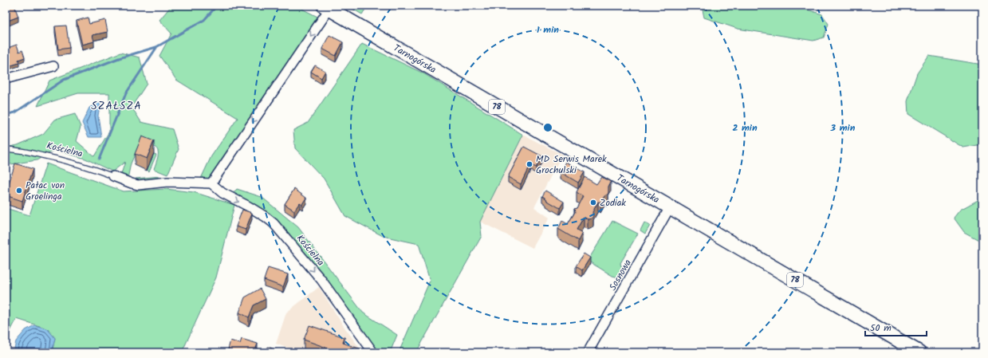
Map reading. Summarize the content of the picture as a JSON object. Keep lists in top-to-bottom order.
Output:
{
  "streets": {
    "main road": ["Tarnogórska", "78"],
    "street": ["Kościelna", "Sosnowa"]
  },
  "crossings": [
    ["Tarnogórska", "Sosnowa"]
  ],
  "one_way": ["Kościelna"],
  "districts": ["SZAŁSZA"],
  "places": ["MD Serwis Marek Grochulski", "Pałac von Groelinga", "Zodiak"],
  "scale_bar": "50 m",
  "rings": ["1 min", "2 min", "3 min"]
}
